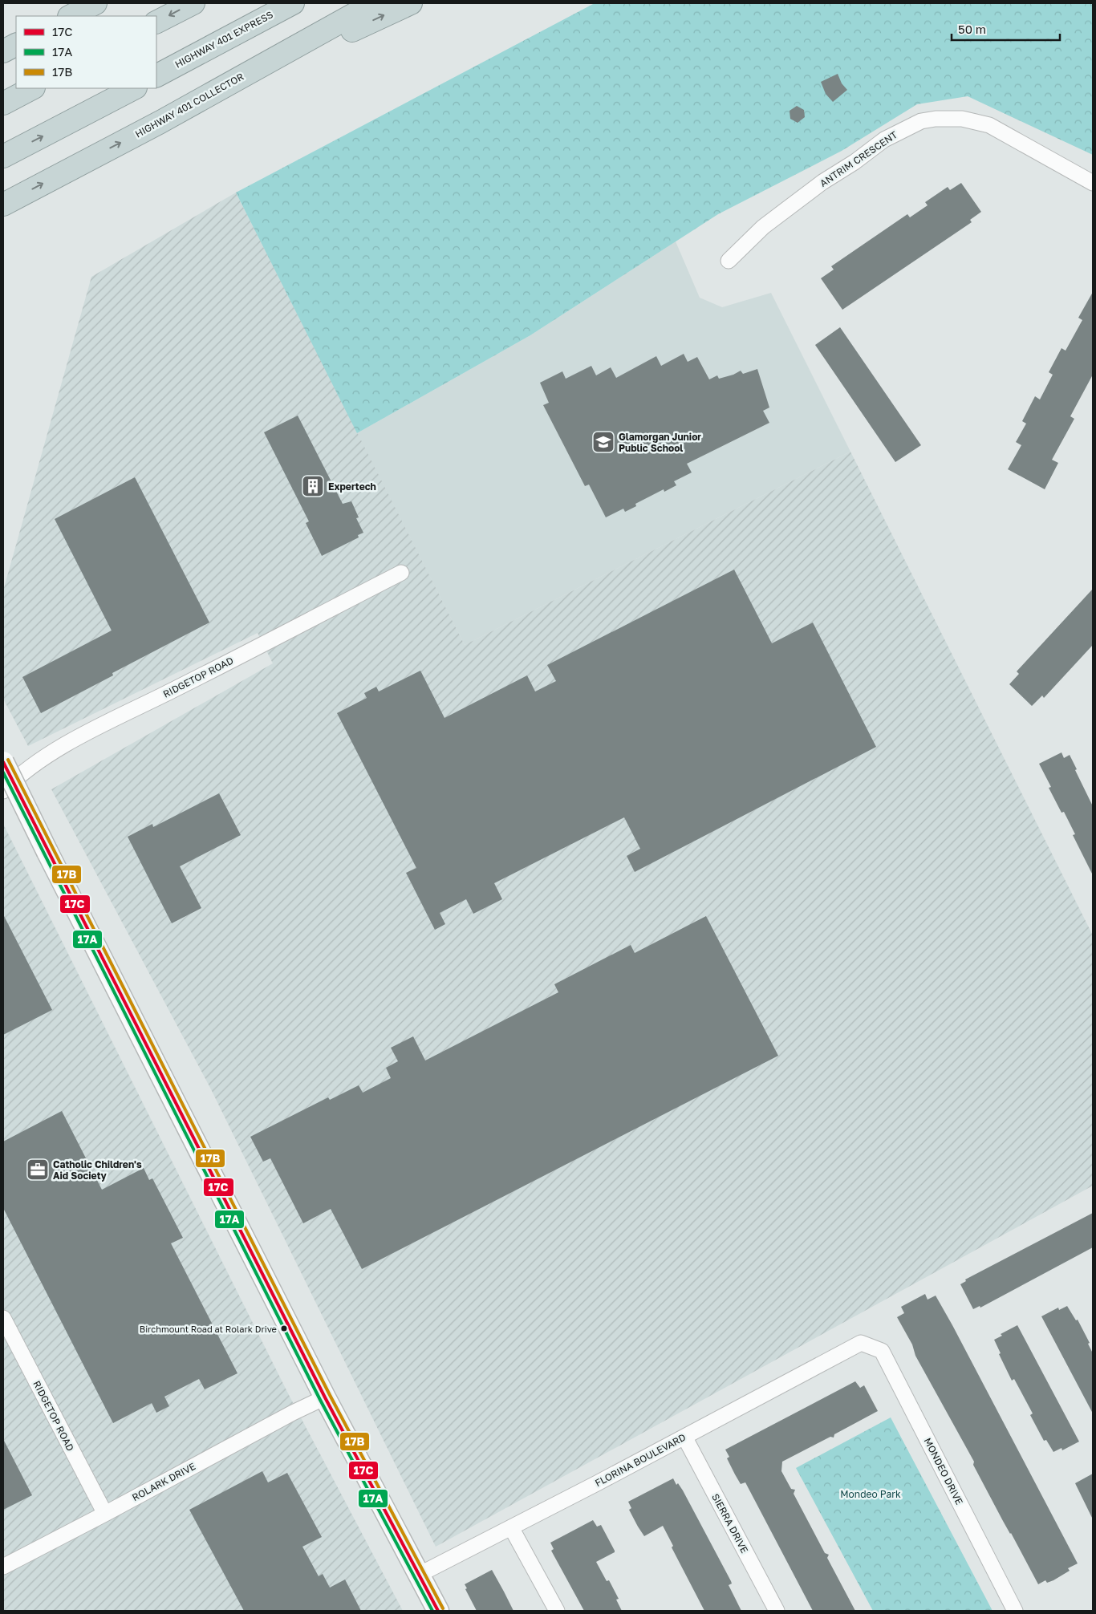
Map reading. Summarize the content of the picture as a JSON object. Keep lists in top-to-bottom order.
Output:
{
  "streets": {
    "highway": ["HIGHWAY 401 EXPRESS", "HIGHWAY 401 COLLECTOR"],
    "street": [
      "ANTRIM CRESCENT",
      "RIDGETOP ROAD",
      "FLORINA BOULEVARD",
      "MONDEO DRIVE",
      "ROLARK DRIVE",
      "SIERRA DRIVE"
    ]
  },
  "crossings": [
    ["RIDGETOP ROAD", "ROLARK DRIVE"],
    ["FLORINA BOULEVARD", "MONDEO DRIVE"],
    ["FLORINA BOULEVARD", "SIERRA DRIVE"]
  ],
  "parks": ["Mondeo Park"],
  "places": {
    "school or university": ["Glamorgan Junior Public School"],
    "building": ["Expertech"],
    "office": ["Catholic Children's Aid Society"],
    "other": ["Birchmount Road at Rolark Drive"]
  },
  "lines": ["transit line 17B", "transit line 17C", "transit line 17A"],
  "legend": ["17C", "17A", "17B"],
  "scale_bar": "50 m"
}
